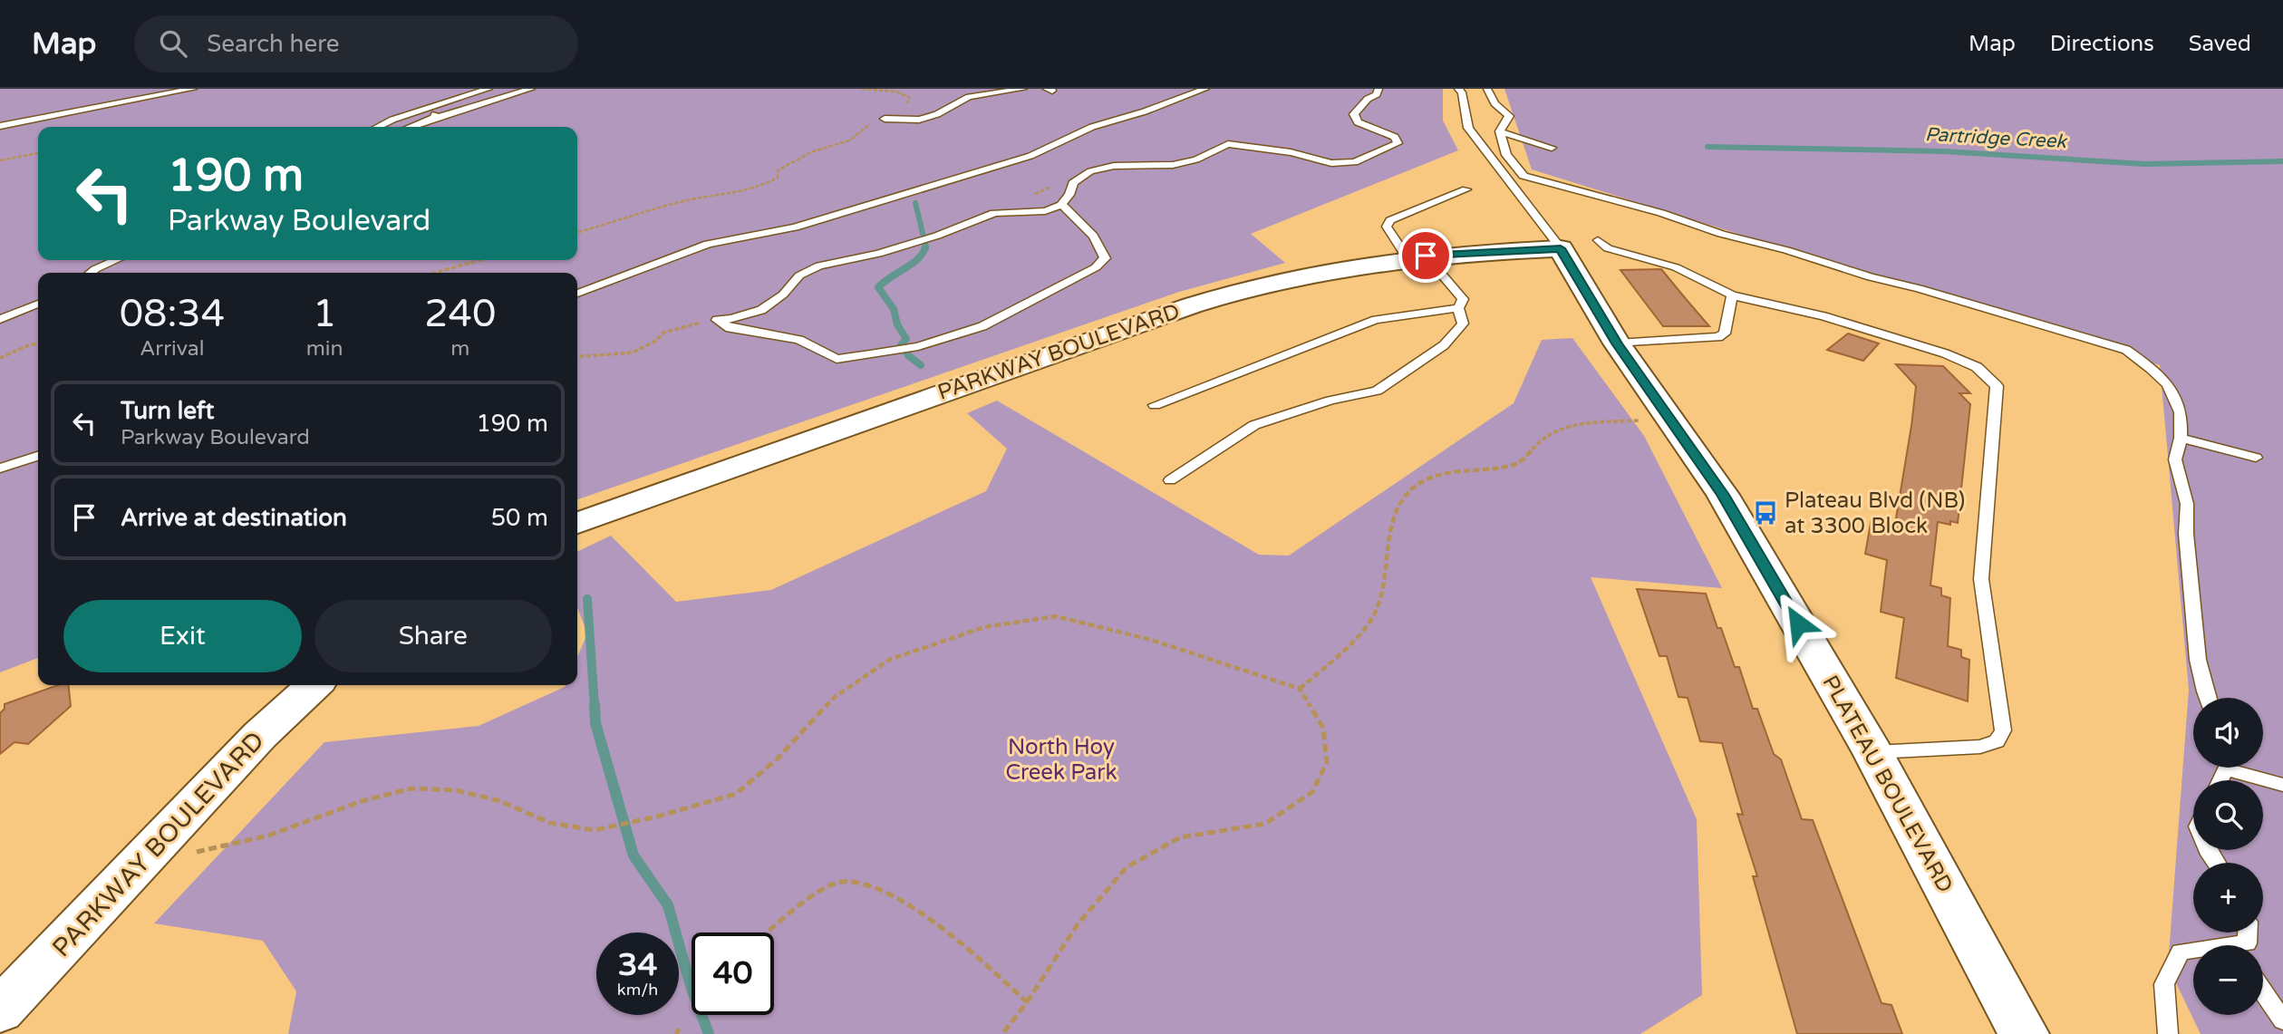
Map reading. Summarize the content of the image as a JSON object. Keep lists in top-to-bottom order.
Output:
{
  "streets": {
    "street": ["PARKWAY BOULEVARD", "PLATEAU BOULEVARD"]
  },
  "crossings": [
    ["PARKWAY BOULEVARD", "PLATEAU BOULEVARD"]
  ],
  "water": ["Partridge Creek"],
  "parks": ["North Hoy Creek Park"],
  "places": {
    "bus stop": ["Plateau Blvd (NB) at 3300 Block"]
  },
  "page": {
    "header": "Map",
    "search": "Search here",
    "nav": ["Map", "Directions", "Saved"],
    "turn": ["190 m", "Parkway Boulevard"],
    "eta": [
      "08:34",
      "Arrival",
      "1",
      "min",
      "240",
      "m"
    ],
    "list": [
      {
        "name": "Turn left",
        "note": "Parkway Boulevard",
        "value": "190 m"
      },
      {
        "name": "Arrive at destination",
        "value": "50 m"
      }
    ],
    "buttons": ["Exit", "Share"],
    "map_buttons": ["+", "−"],
    "speed": "34 km/h",
    "limit": "40"
  }
}
